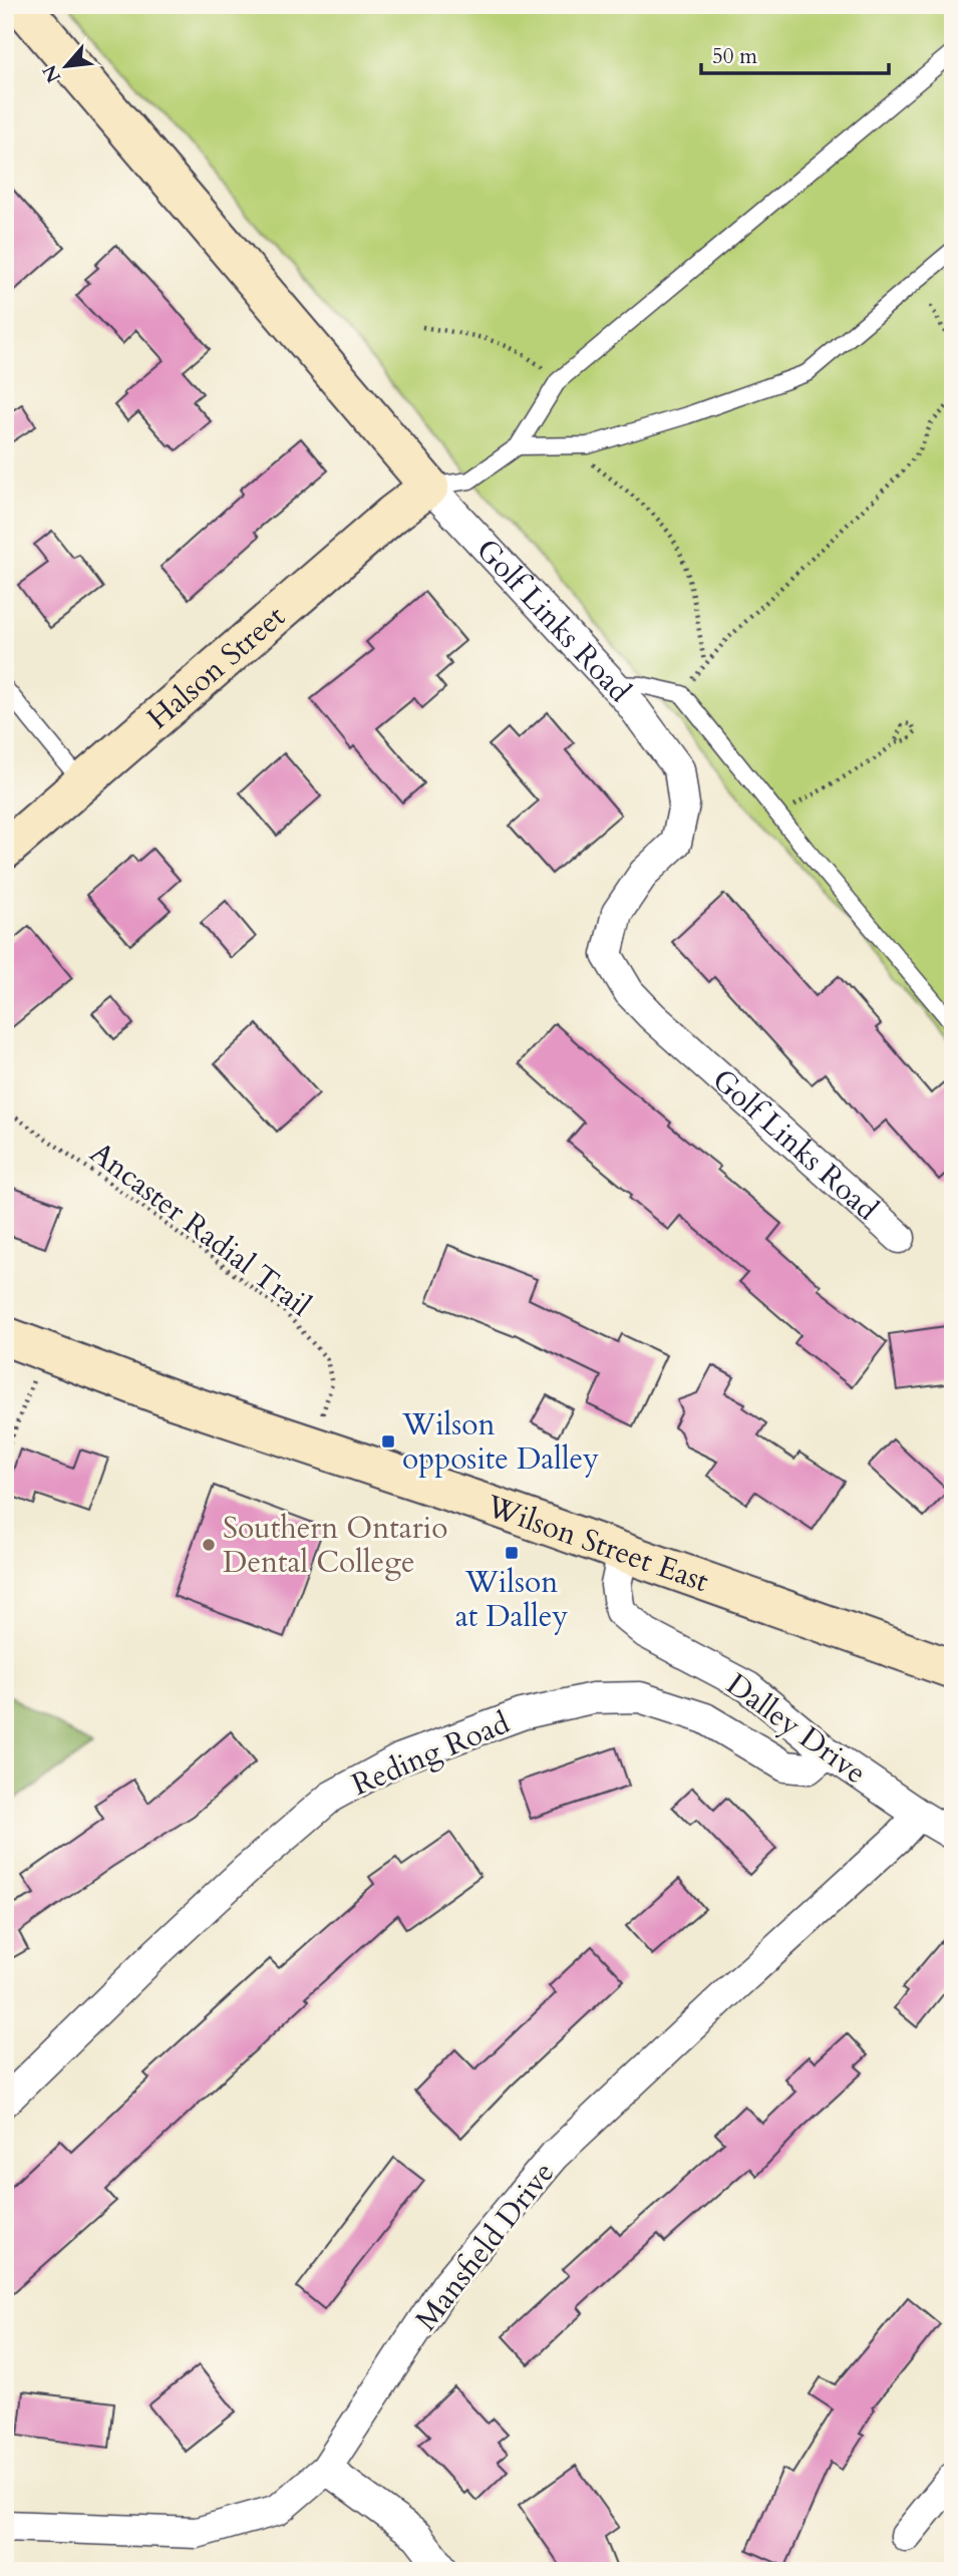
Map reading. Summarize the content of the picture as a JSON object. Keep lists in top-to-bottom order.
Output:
{
  "streets": {
    "main road": ["Golf Links Road", "Halson Street", "Wilson Street East"],
    "street": ["Dalley Drive", "Reding Road", "Mansfield Drive"],
    "path": ["Ancaster Radial Trail"]
  },
  "crossings": [
    ["Golf Links Road", "Halson Street"],
    ["Ancaster Radial Trail", "Wilson Street East"],
    ["Wilson Street East", "Dalley Drive"],
    ["Dalley Drive", "Reding Road"],
    ["Dalley Drive", "Mansfield Drive"]
  ],
  "places": {
    "transit": ["Wilson opposite Dalley", "Wilson at Dalley"],
    "other": ["Southern Ontario Dental College"]
  },
  "scale_bar": "50 m",
  "north": "bottom left"
}
